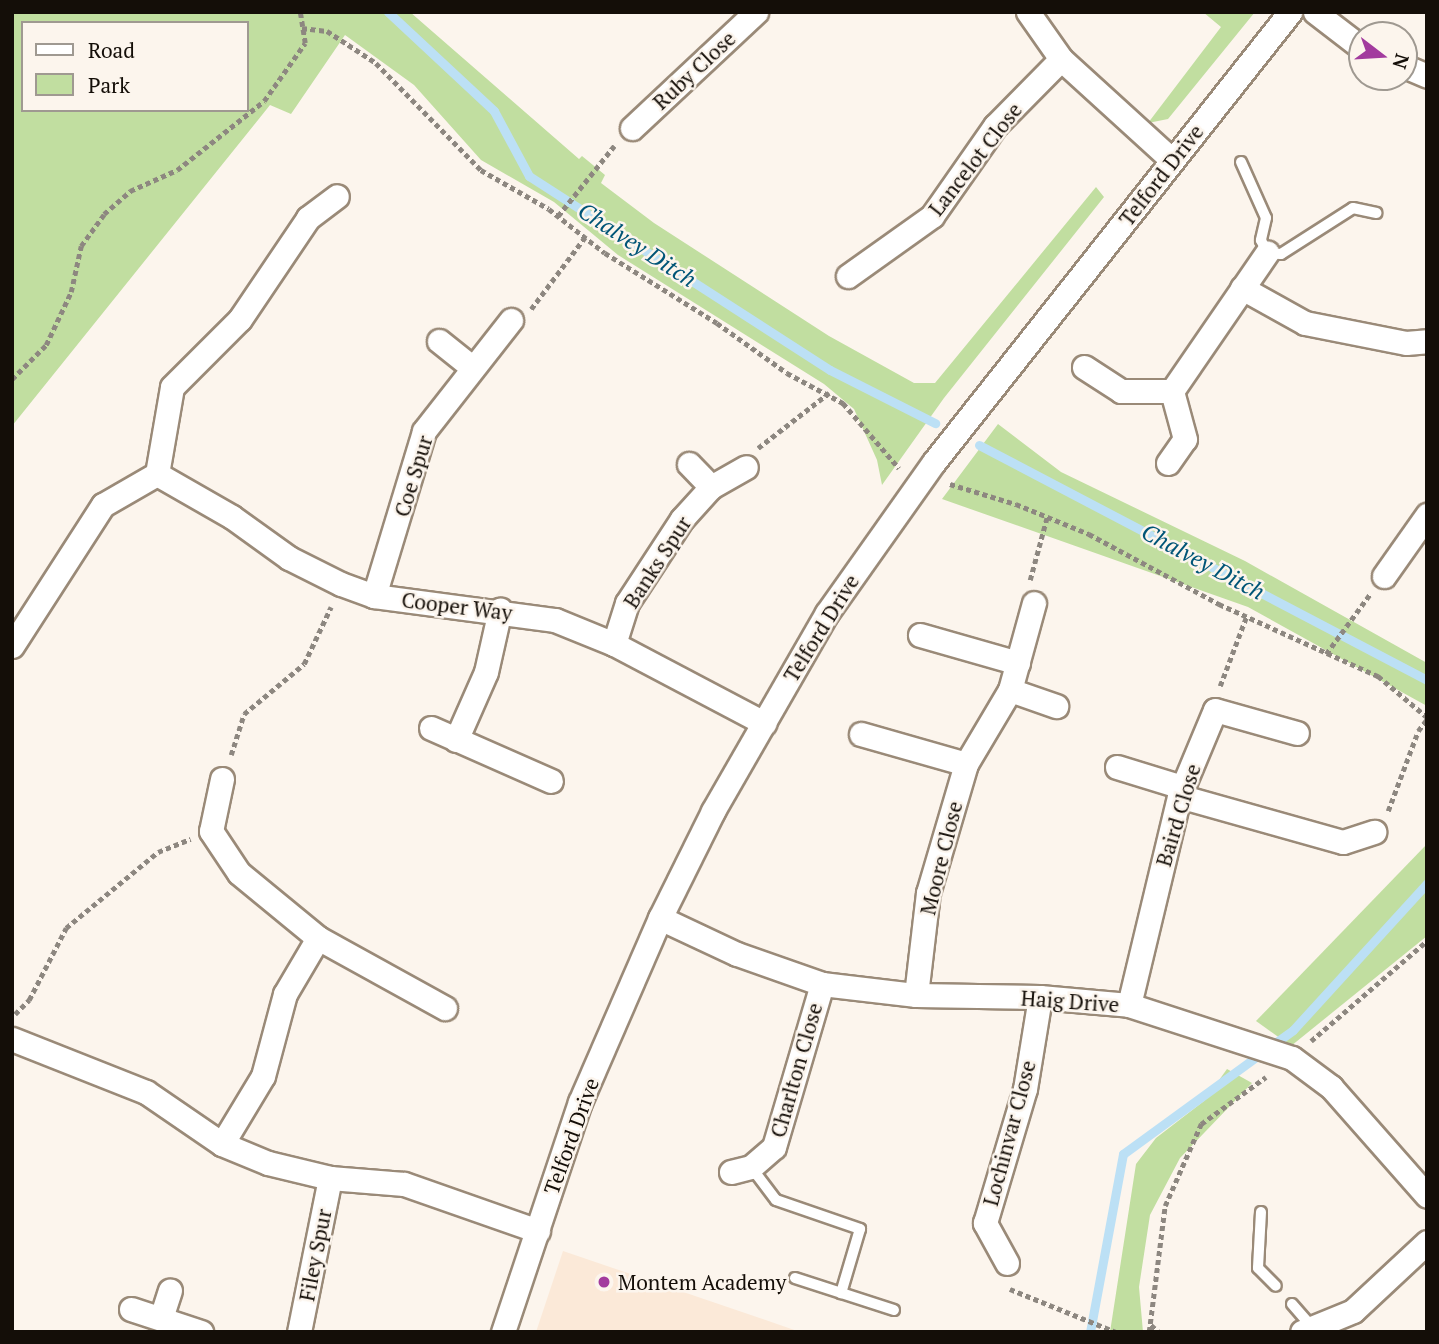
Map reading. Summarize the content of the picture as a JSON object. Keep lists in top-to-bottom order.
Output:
{
  "streets": {
    "street": [
      "Ruby Close",
      "Lancelot Close",
      "Telford Drive",
      "Coe Spur",
      "Banks Spur",
      "Cooper Way",
      "Baird Close",
      "Moore Close",
      "Haig Drive",
      "Charlton Close",
      "Lochinvar Close",
      "Filey Spur"
    ]
  },
  "crossings": [
    ["Telford Drive", "Cooper Way"],
    ["Telford Drive", "Haig Drive"],
    ["Coe Spur", "Cooper Way"],
    ["Banks Spur", "Cooper Way"],
    ["Baird Close", "Haig Drive"],
    ["Moore Close", "Haig Drive"],
    ["Haig Drive", "Charlton Close"],
    ["Haig Drive", "Lochinvar Close"]
  ],
  "water": ["Chalvey Ditch"],
  "places": ["Montem Academy"],
  "legend": ["Road", "Park"],
  "north": "right"
}
